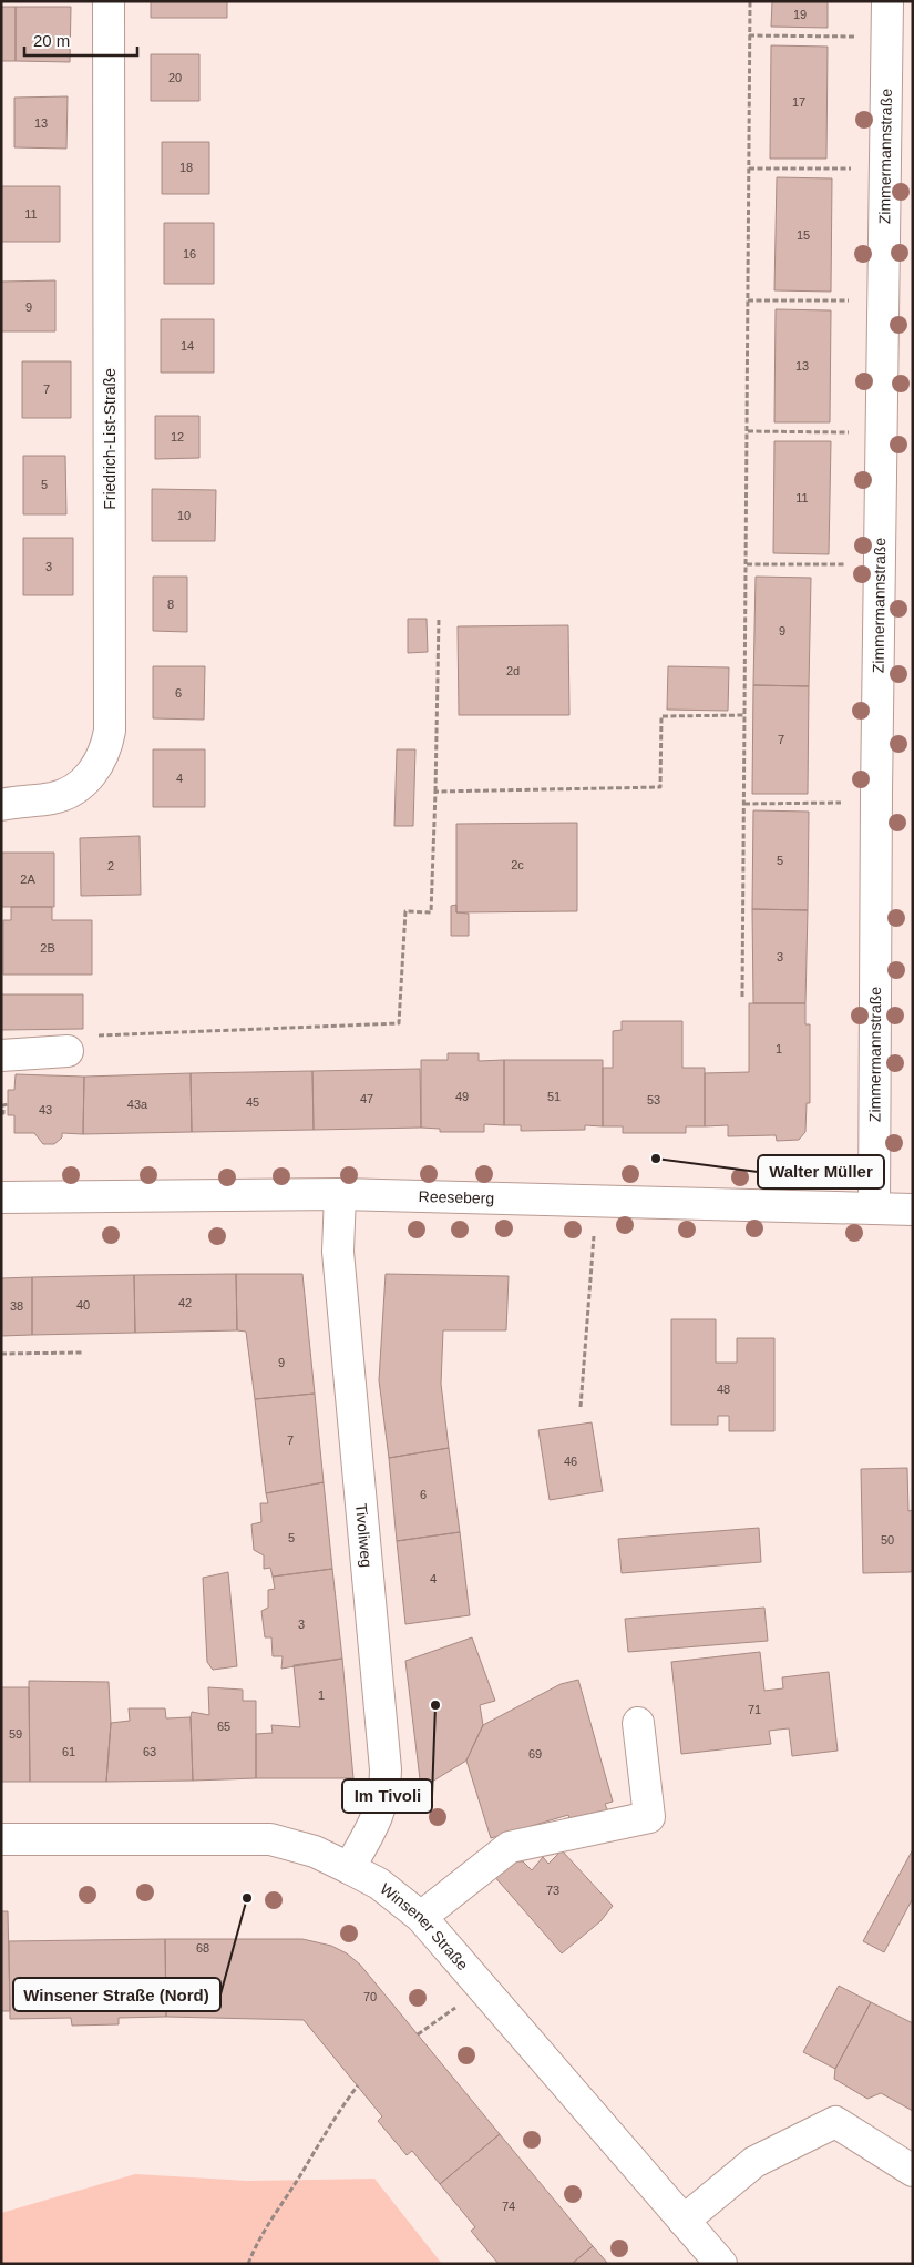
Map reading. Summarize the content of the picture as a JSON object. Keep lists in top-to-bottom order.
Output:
{
  "streets": {
    "street": [
      "Zimmermannstraße",
      "Friedrich-List-Straße",
      "Reeseberg",
      "Tivoliweg",
      "Winsener Straße"
    ]
  },
  "crossings": [
    ["Zimmermannstraße", "Reeseberg"],
    ["Reeseberg", "Tivoliweg"],
    ["Tivoliweg", "Winsener Straße"]
  ],
  "places": ["Walter Müller", "Im Tivoli", "Winsener Straße (Nord)"],
  "house_numbers": [
    "19",
    "20",
    "17",
    "13",
    "18",
    "11",
    "15",
    "16",
    "9",
    "14",
    "13",
    "7",
    "12",
    "5",
    "11",
    "10",
    "3",
    "8",
    "9",
    "2d",
    "6",
    "7",
    "4",
    "5",
    "2c",
    "2",
    "2A",
    "2B",
    "3",
    "1",
    "49",
    "51",
    "47",
    "53",
    "45",
    "43a",
    "43",
    "42",
    "40",
    "38",
    "9",
    "48",
    "7",
    "46",
    "6",
    "5",
    "50",
    "4",
    "3",
    "1",
    "71",
    "65",
    "59",
    "61",
    "63",
    "69",
    "73",
    "68",
    "70",
    "74"
  ],
  "scale_bar": "20 m"
}
